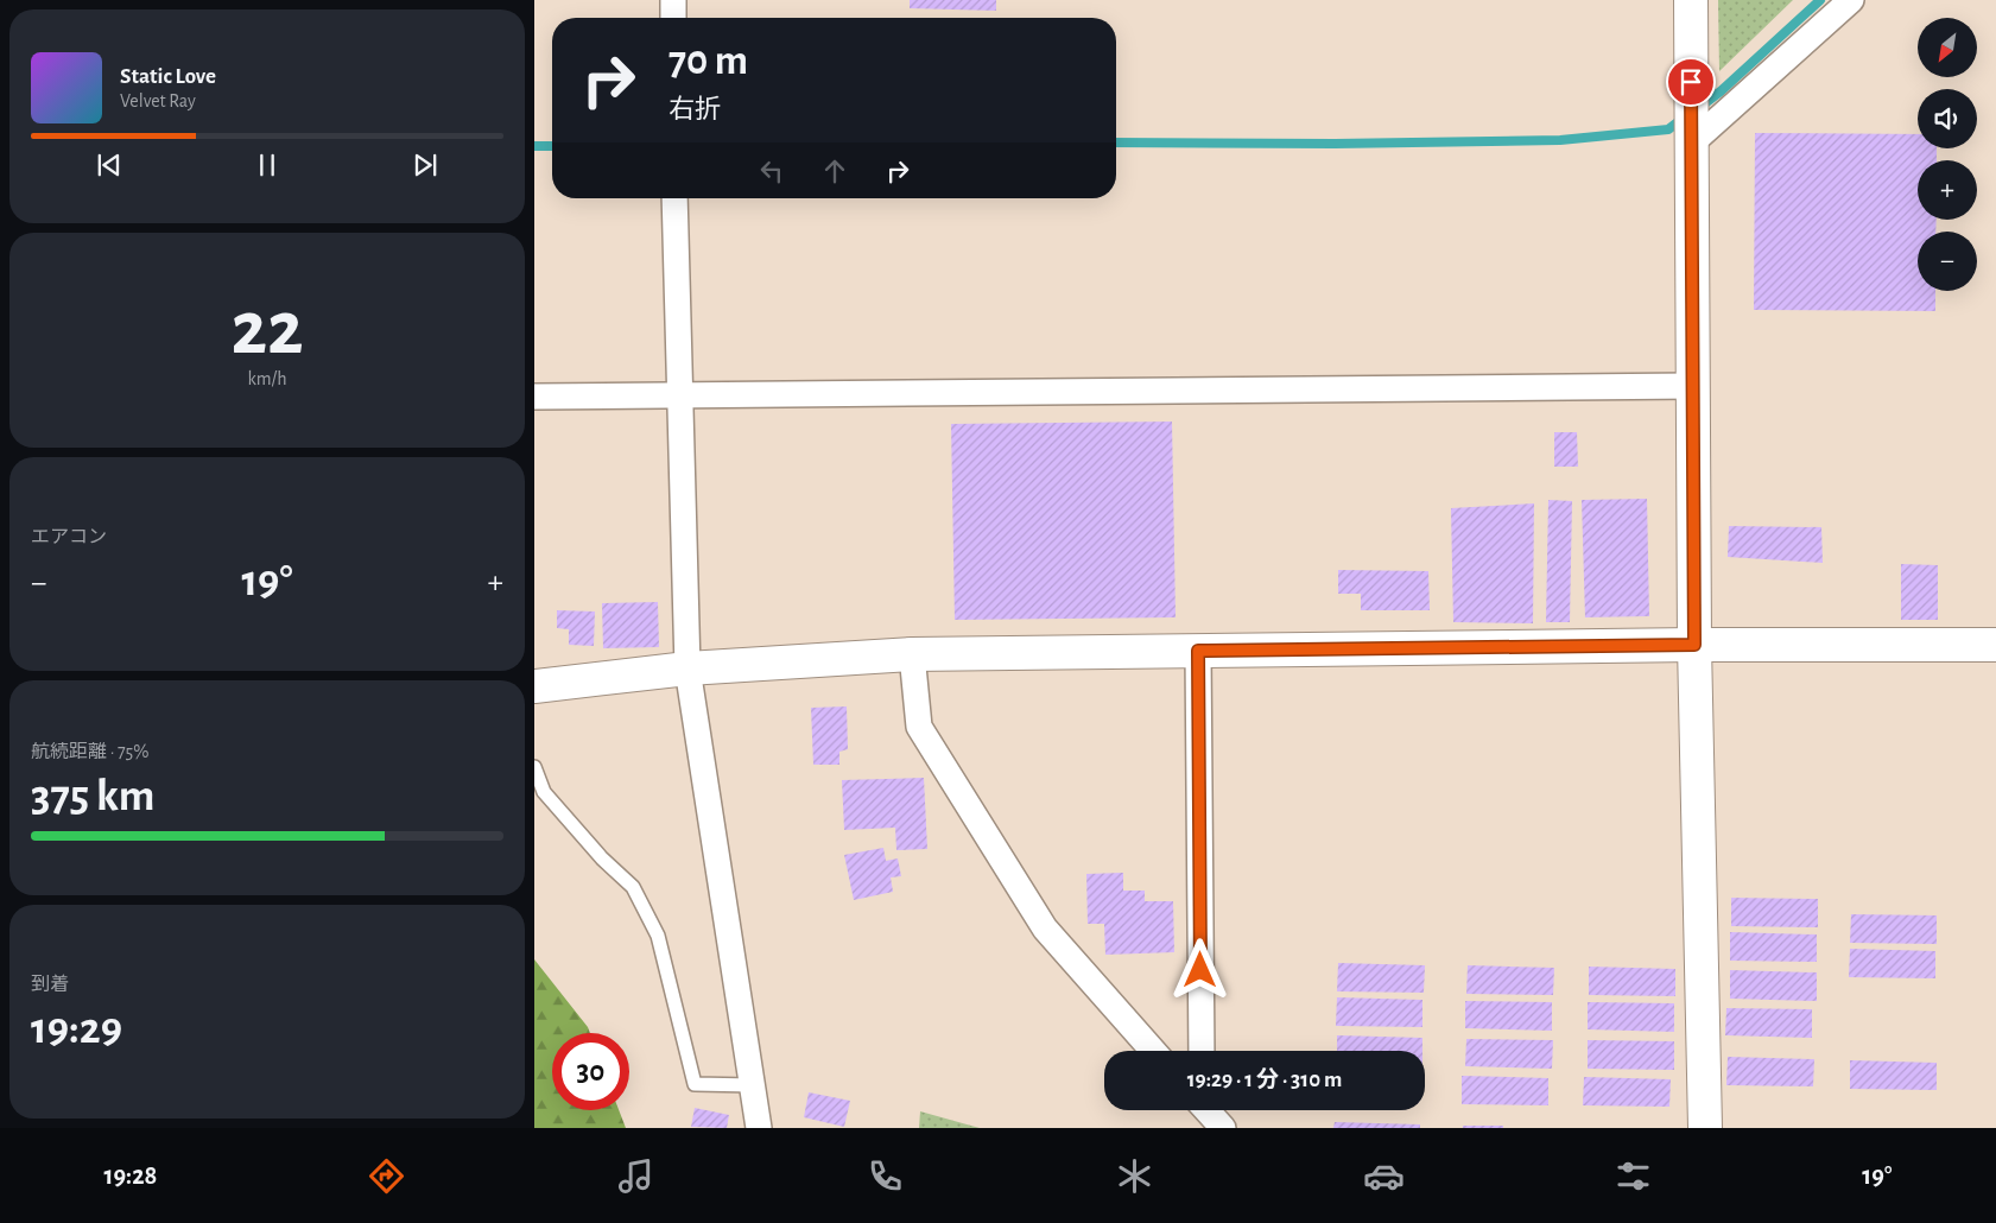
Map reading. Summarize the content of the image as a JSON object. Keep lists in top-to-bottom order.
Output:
{
  "north": "bottom left",
  "page": {
    "map_buttons": ["+", "−"],
    "turn": ["70 m", "右折"],
    "song": ["Static Love", "Velvet Ray"],
    "tile": [
      ["22", "km/h"],
      "エアコン",
      ["航続距離 · 75%", "375 km"],
      ["到着", "19:29"]
    ],
    "heat": ["−", "19°", "+"],
    "limit": "30",
    "trip": "19:29 · 1 分 · 310 m",
    "tabs": ["19:28", "19°"]
  }
}
